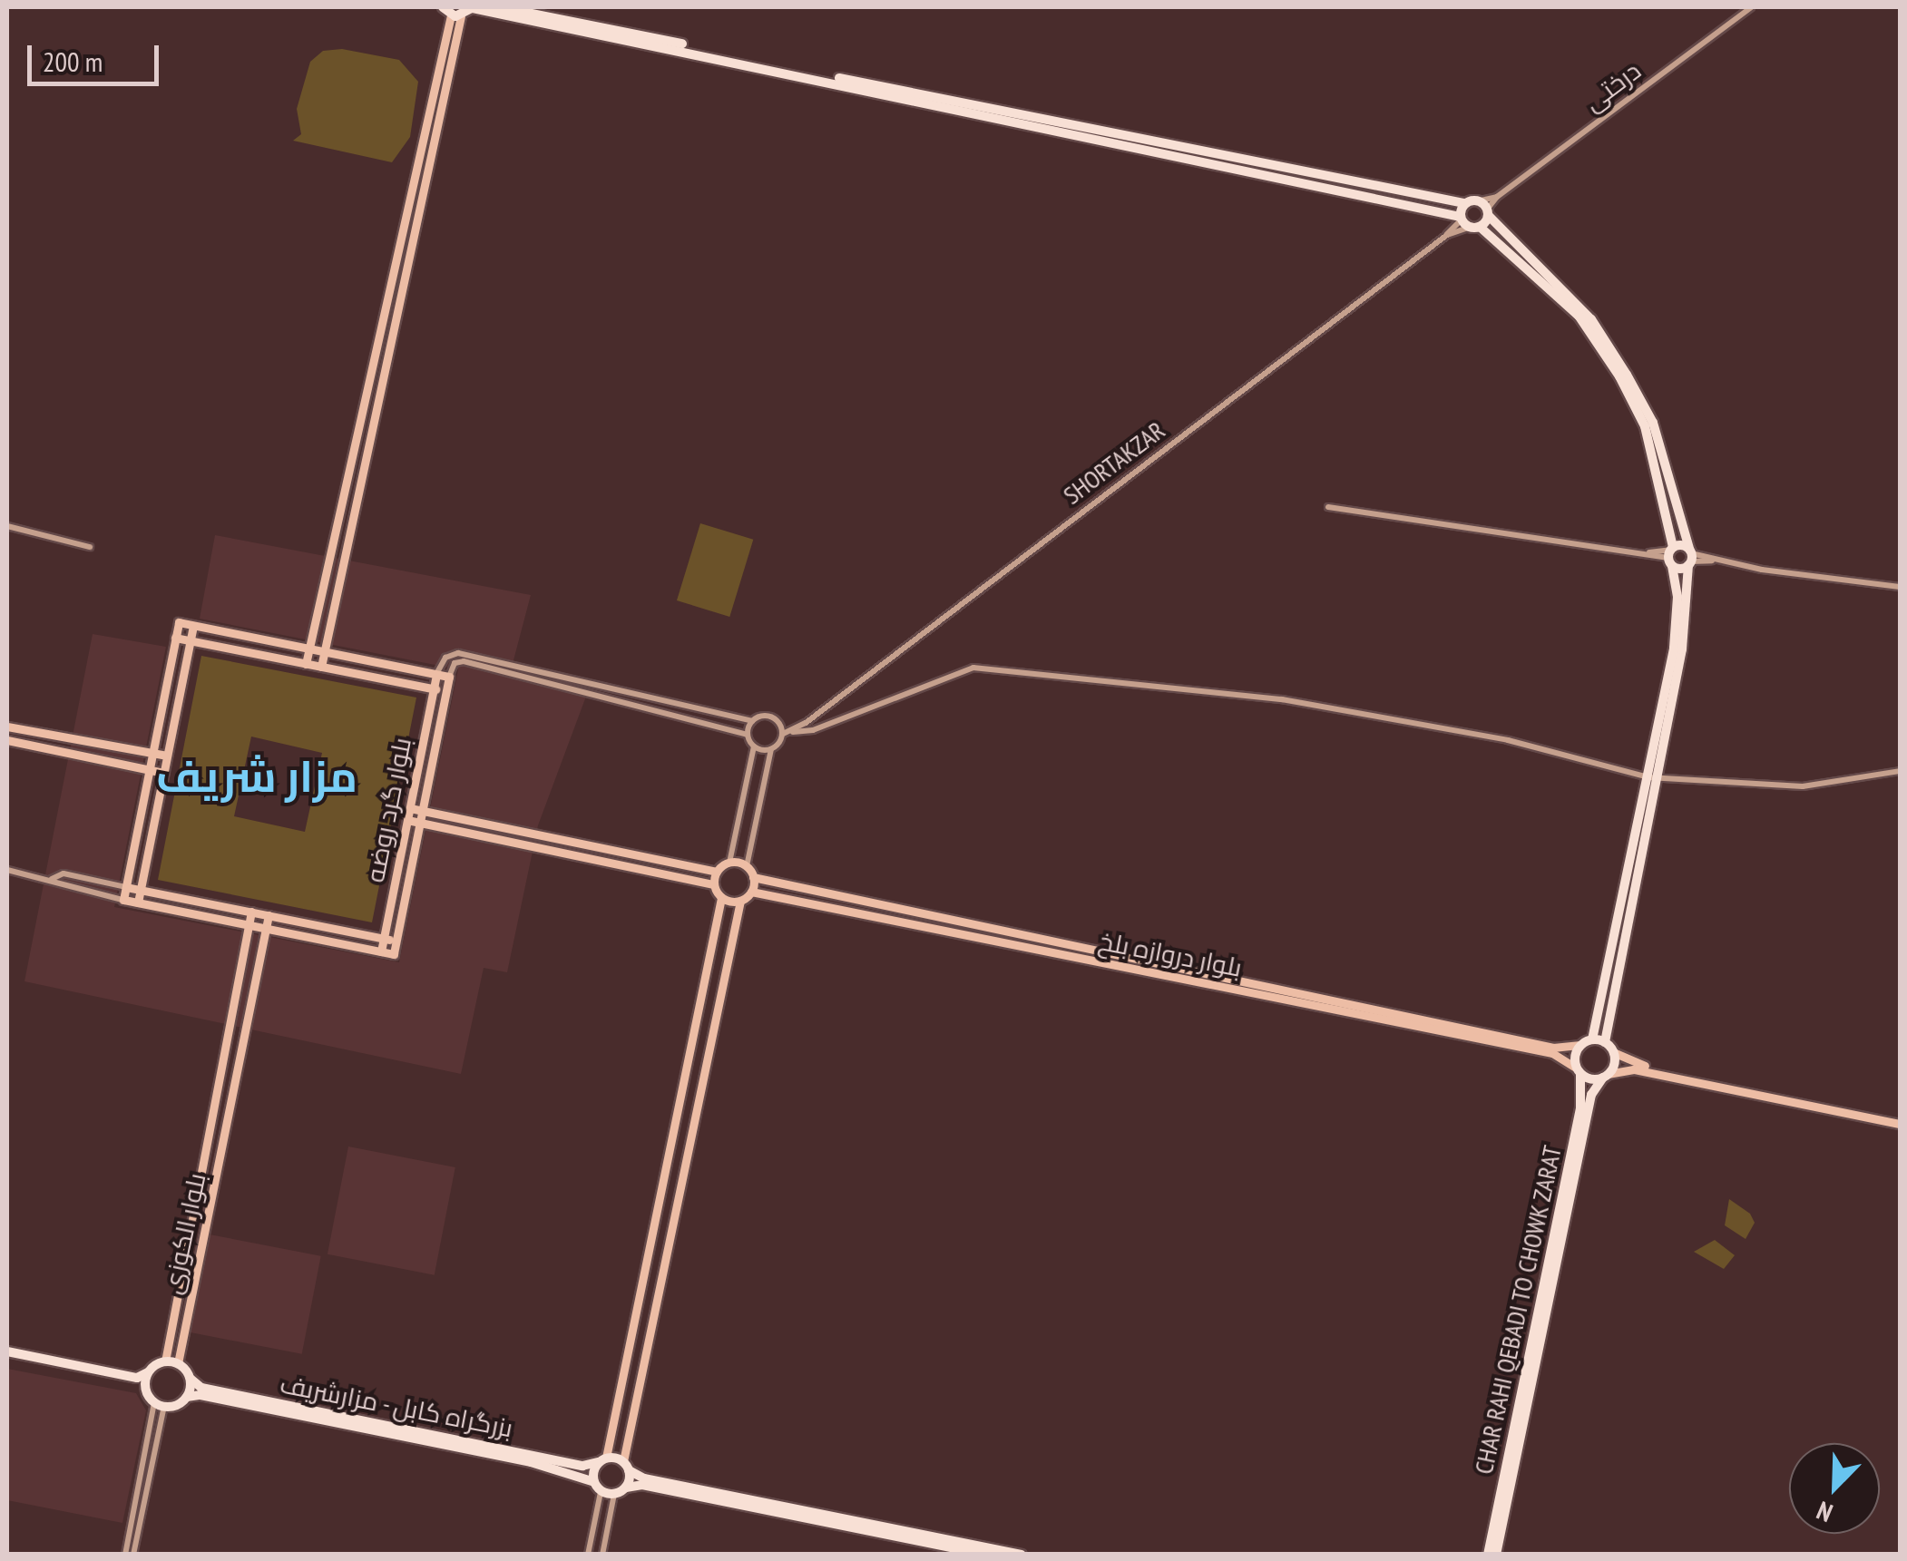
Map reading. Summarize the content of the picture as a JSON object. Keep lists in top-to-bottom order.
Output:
{
  "streets": {
    "highway": ["CHAR RAHI QEBADI TO CHOWK ZARAT", "بزرگراه کابل - مزارشریف"],
    "main road": ["بلوار گرد روضه", "بلوار دروازه بلخ", "بلوار الکوزی"],
    "street": ["درختی", "SHORTAKZAR"]
  },
  "crossings": [
    ["بلوار دروازه بلخ", "CHAR RAHI QEBADI TO CHOWK ZARAT"],
    ["بلوار الکوزی", "بزرگراه کابل - مزارشریف"]
  ],
  "districts": ["مزار شريف"],
  "scale_bar": "200 m",
  "north": "bottom left"
}
